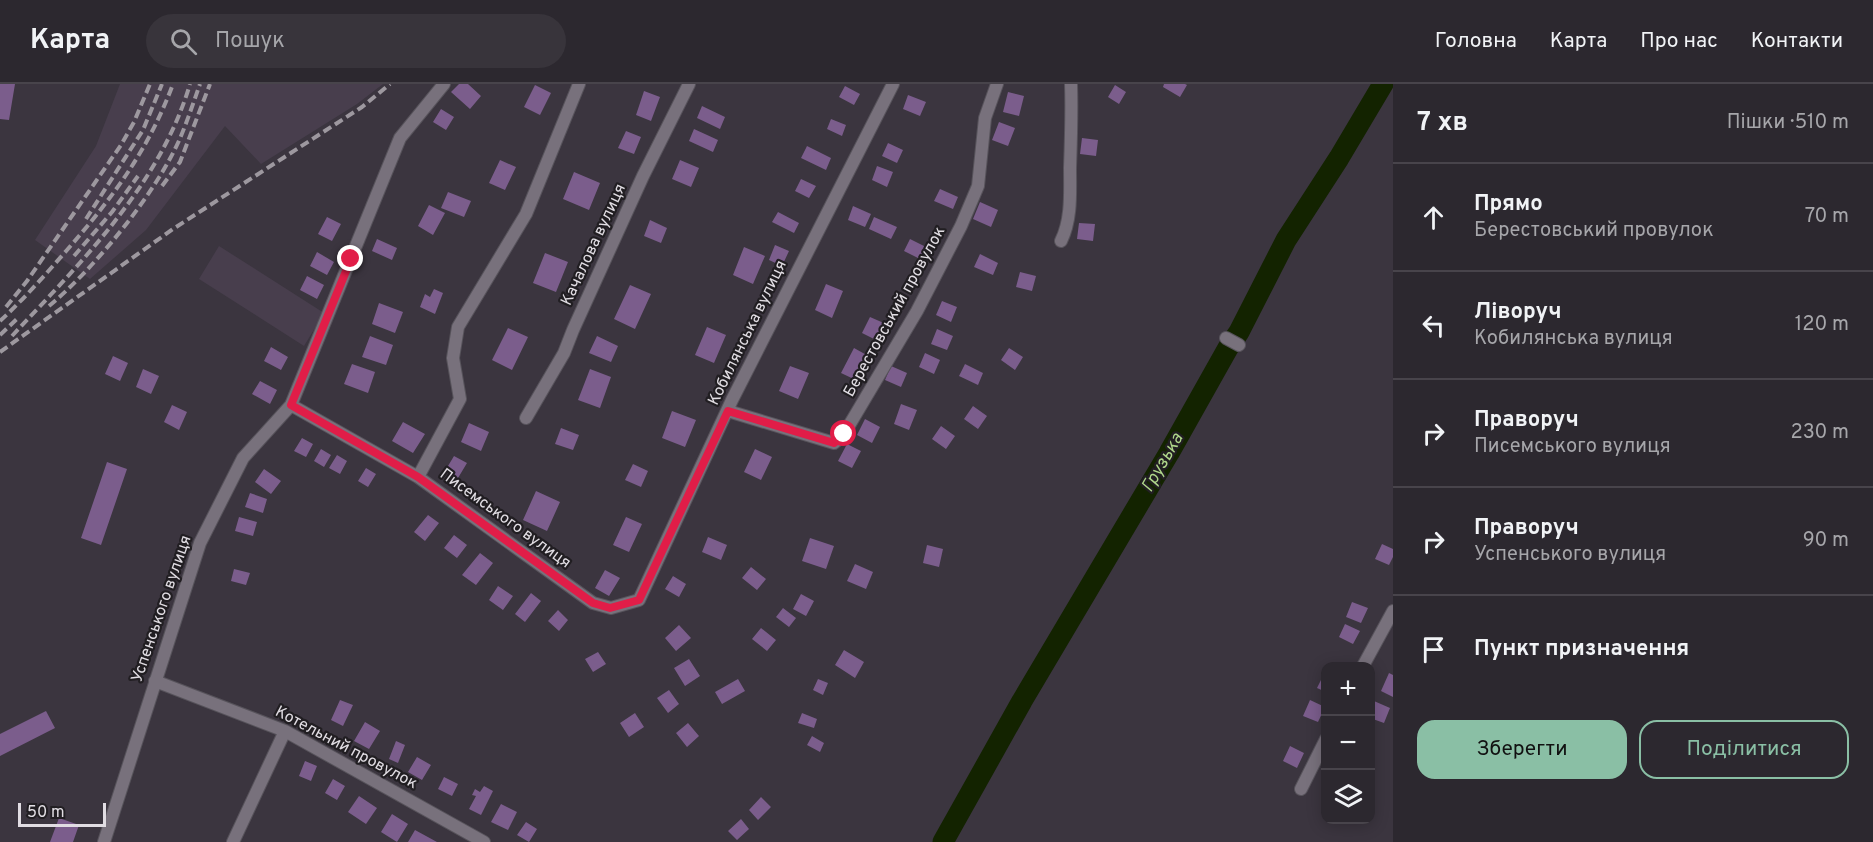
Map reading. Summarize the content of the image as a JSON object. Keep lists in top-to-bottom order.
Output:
{
  "streets": {
    "street": [
      "Качалова вулиця",
      "Берестовський провулок",
      "Кобилянська вулиця",
      "Писемського вулиця",
      "Успенського вулиця",
      "Котельний провулок"
    ]
  },
  "crossings": [
    ["Берестовський провулок", "Кобилянська вулиця"],
    ["Кобилянська вулиця", "Писемського вулиця"],
    ["Писемського вулиця", "Успенського вулиця"],
    ["Успенського вулиця", "Котельний провулок"]
  ],
  "water": ["Грузька"],
  "scale_bar": "50 m",
  "page": {
    "header": "Карта",
    "search": "Пошук",
    "nav": [
      "Головна",
      "Карта",
      "Про нас",
      "Контакти"
    ],
    "heading": ["7 хв", "Пішки · 510 m"],
    "list": [
      ["Прямо", "Берестовський провулок", "70 m"],
      ["Ліворуч", "Кобилянська вулиця", "120 m"],
      ["Праворуч", "Писемського вулиця", "230 m"],
      ["Праворуч", "Успенського вулиця", "90 m"],
      "Пункт призначення"
    ],
    "map_buttons": ["+", "−"],
    "buttons": ["Зберегти", "Поділитися"],
    "scale": "50 m"
  }
}
